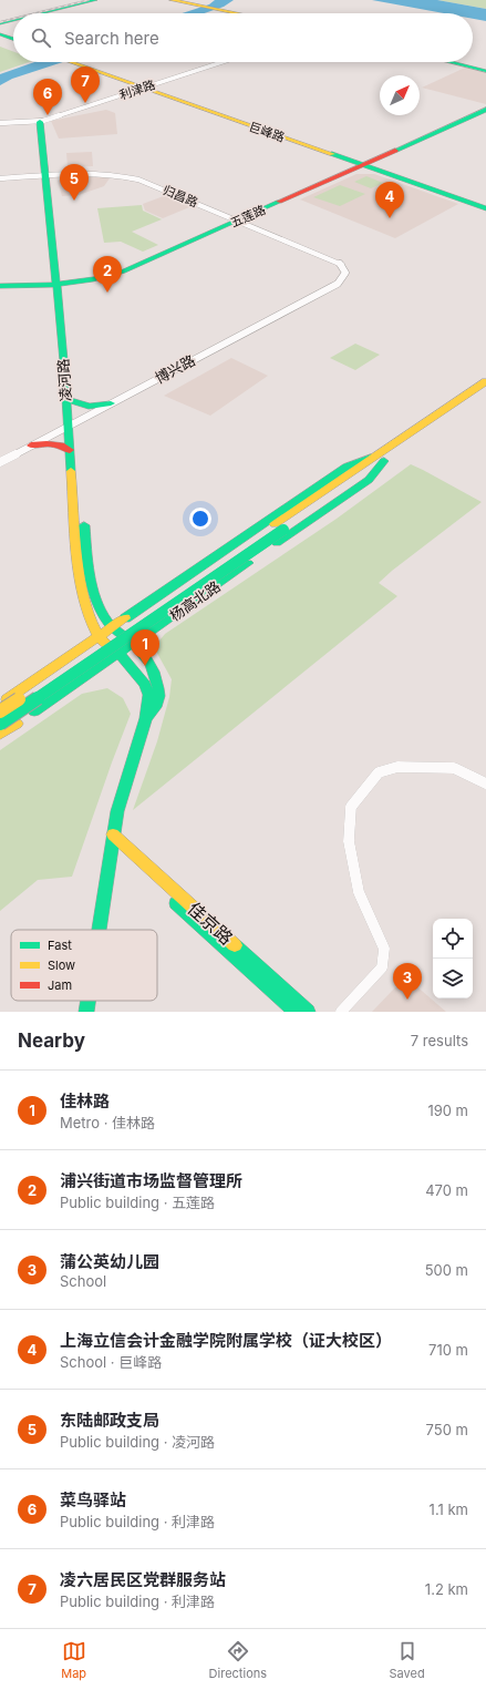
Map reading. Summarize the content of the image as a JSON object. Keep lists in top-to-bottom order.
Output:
{
  "streets": {
    "main road": [
      "巨峰路",
      "五莲路",
      "凌河路",
      "杨高北路",
      "佳京路"
    ],
    "street": ["利津路", "归昌路", "博兴路"]
  },
  "crossings": [
    ["利津路", "巨峰路"],
    ["利津路", "凌河路"],
    ["巨峰路", "五莲路"],
    ["归昌路", "五莲路"],
    ["归昌路", "博兴路"],
    ["归昌路", "凌河路"],
    ["五莲路", "凌河路"],
    ["博兴路", "凌河路"],
    ["凌河路", "杨高北路"]
  ],
  "legend": ["Fast", "Slow", "Jam"],
  "north": "top right",
  "page": {
    "search": "Search here",
    "pins": [
      "7",
      "6",
      "5",
      "4",
      "2",
      "1",
      "3"
    ],
    "heading": ["Nearby", "7 results"],
    "list": [
      {
        "mark": "1",
        "name": "佳林路",
        "note": "Metro · 佳林路",
        "value": "190 m"
      },
      {
        "mark": "2",
        "name": "浦兴街道市场监督管理所",
        "note": "Public building · 五莲路",
        "value": "470 m"
      },
      {
        "mark": "3",
        "name": "蒲公英幼儿园",
        "note": "School",
        "value": "500 m"
      },
      {
        "mark": "4",
        "name": "上海立信会计金融学院附属学校（证大校区）",
        "note": "School · 巨峰路",
        "value": "710 m"
      },
      {
        "mark": "5",
        "name": "东陆邮政支局",
        "note": "Public building · 凌河路",
        "value": "750 m"
      },
      {
        "mark": "6",
        "name": "菜鸟驿站",
        "note": "Public building · 利津路",
        "value": "1.1 km"
      },
      {
        "mark": "7",
        "name": "凌六居民区党群服务站",
        "note": "Public building · 利津路",
        "value": "1.2 km"
      }
    ],
    "nav": ["Map", "Directions", "Saved"]
  }
}
